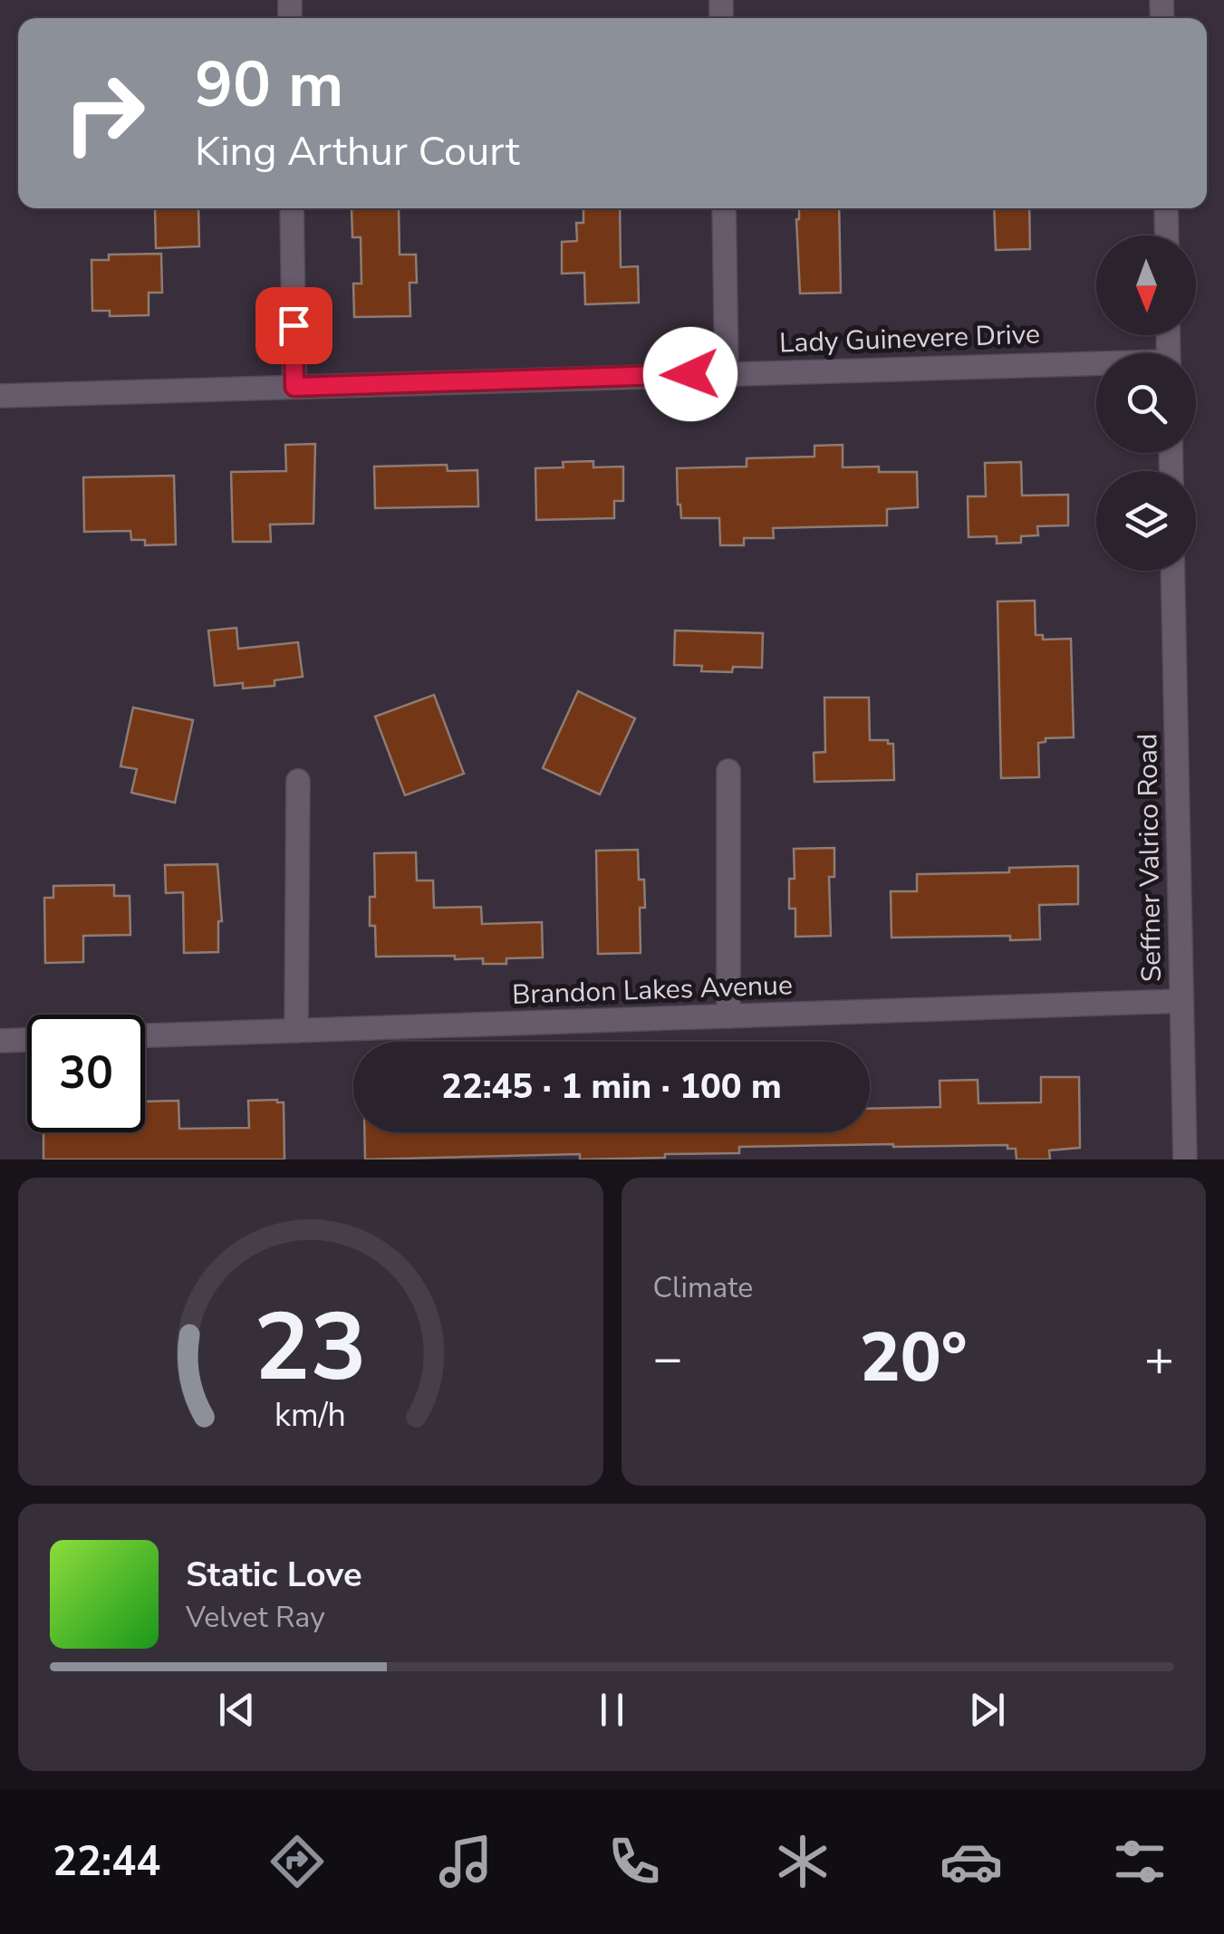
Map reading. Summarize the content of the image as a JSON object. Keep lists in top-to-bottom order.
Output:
{
  "streets": {
    "street": ["Lady Guinevere Drive", "Seffner Valrico Road", "Brandon Lakes Avenue"]
  },
  "crossings": [
    ["Seffner Valrico Road", "Brandon Lakes Avenue"]
  ],
  "north": "bottom",
  "page": {
    "turn": ["90 m", "King Arthur Court"],
    "limit": "30",
    "trip": "22:45 · 1 min · 100 m",
    "tile": "Climate",
    "heat": ["−", "20°", "+"],
    "song": ["Static Love", "Velvet Ray"],
    "tabs": "22:44",
    "gauge": ["23", "km/h"]
  }
}
